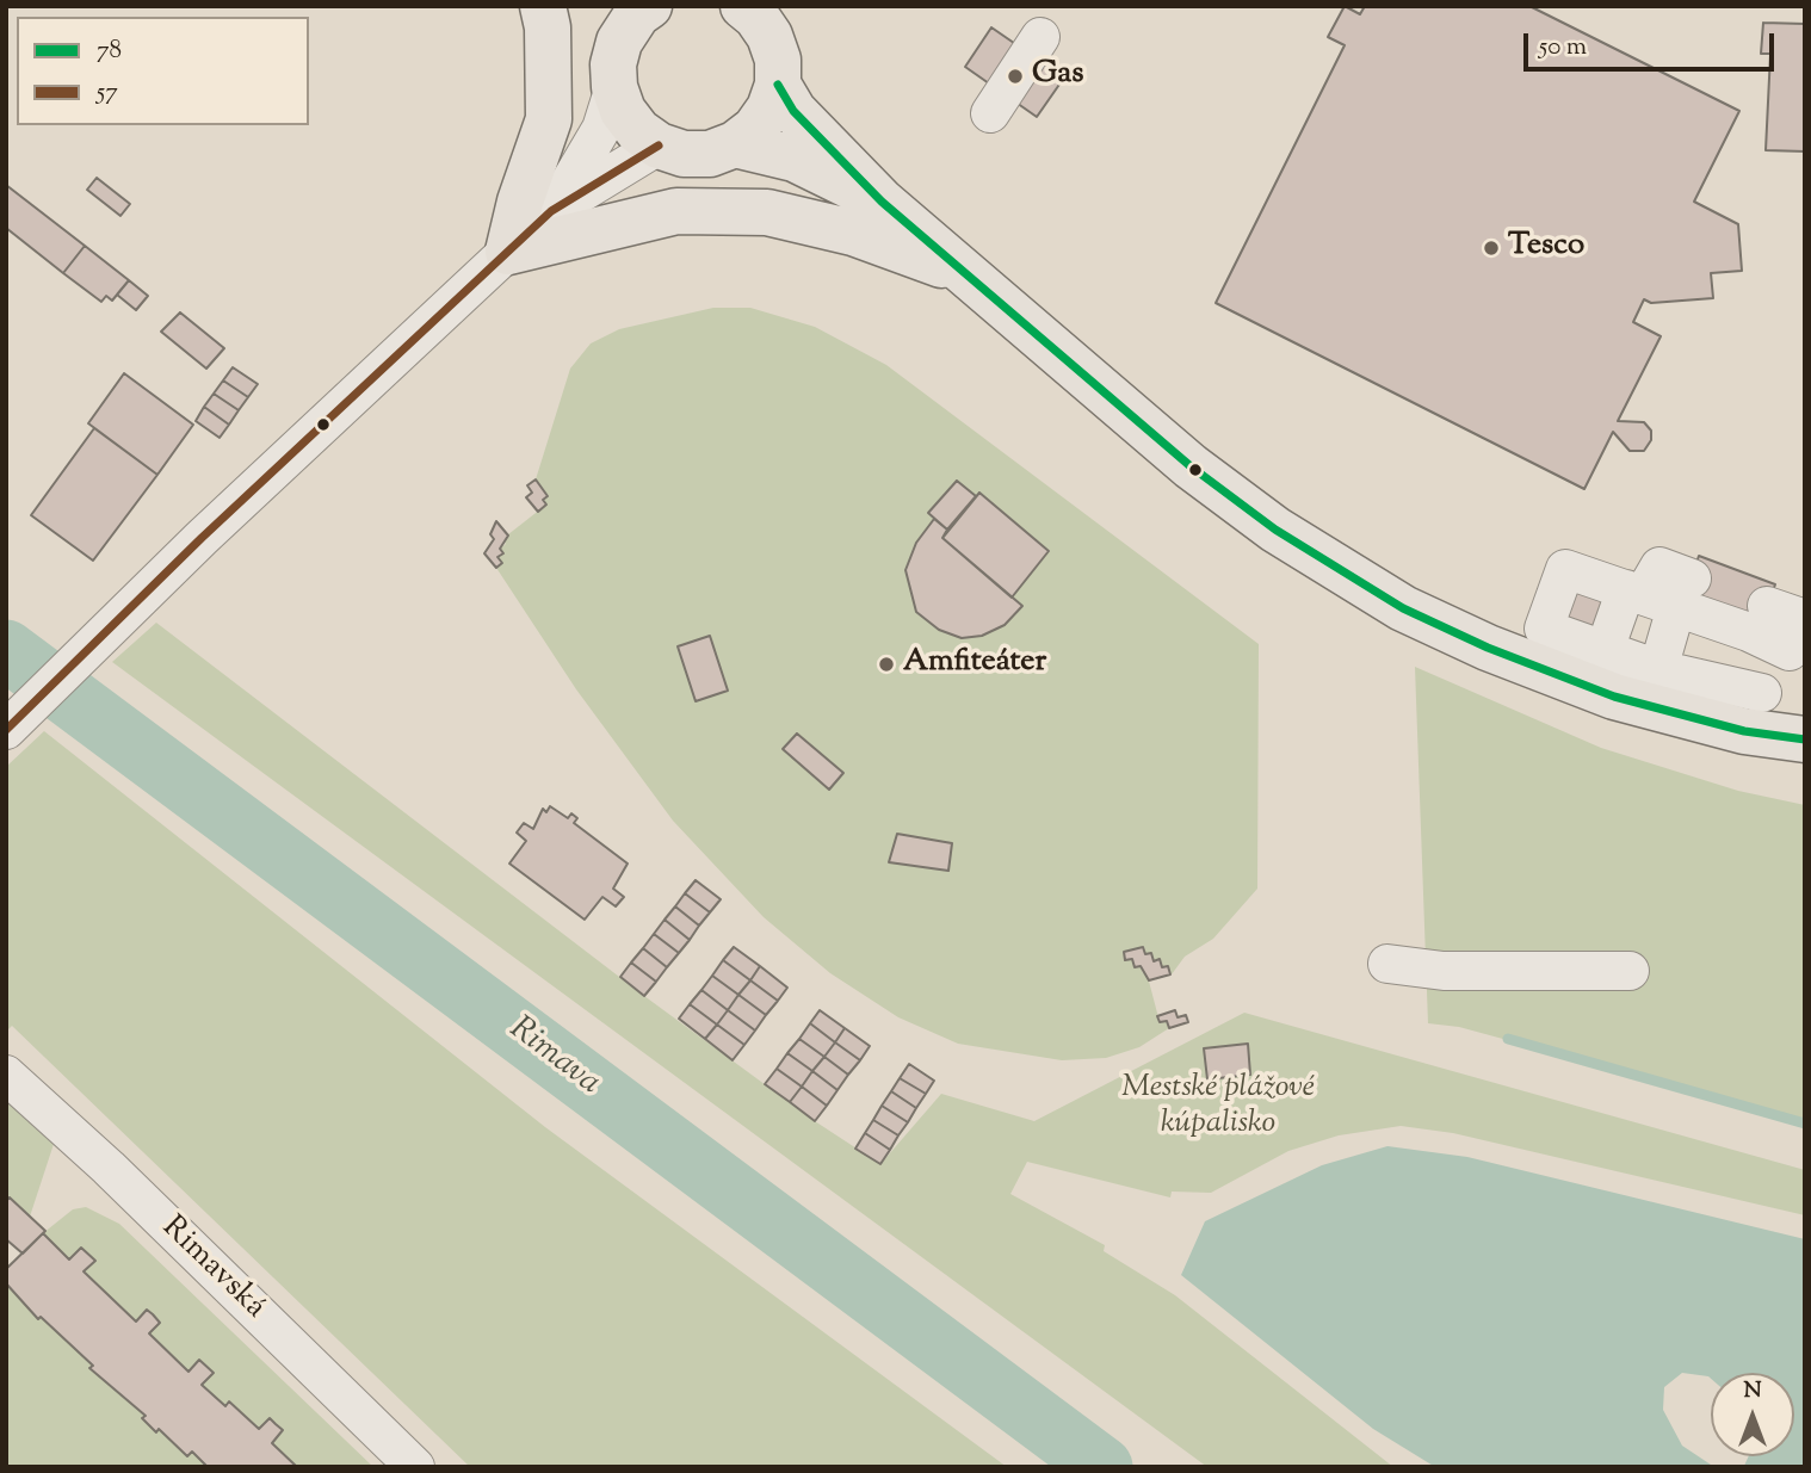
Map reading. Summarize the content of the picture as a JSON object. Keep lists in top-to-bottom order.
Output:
{
  "streets": {
    "street": ["Rimavská"]
  },
  "water": ["Rimava"],
  "parks": ["Mestské plážové kúpalisko"],
  "places": ["Gas", "Tesco", "Amfiteáter"],
  "lines": ["transit line 78", "transit line 57"],
  "legend": ["78", "57"],
  "scale_bar": "50 m",
  "north": "top"
}
